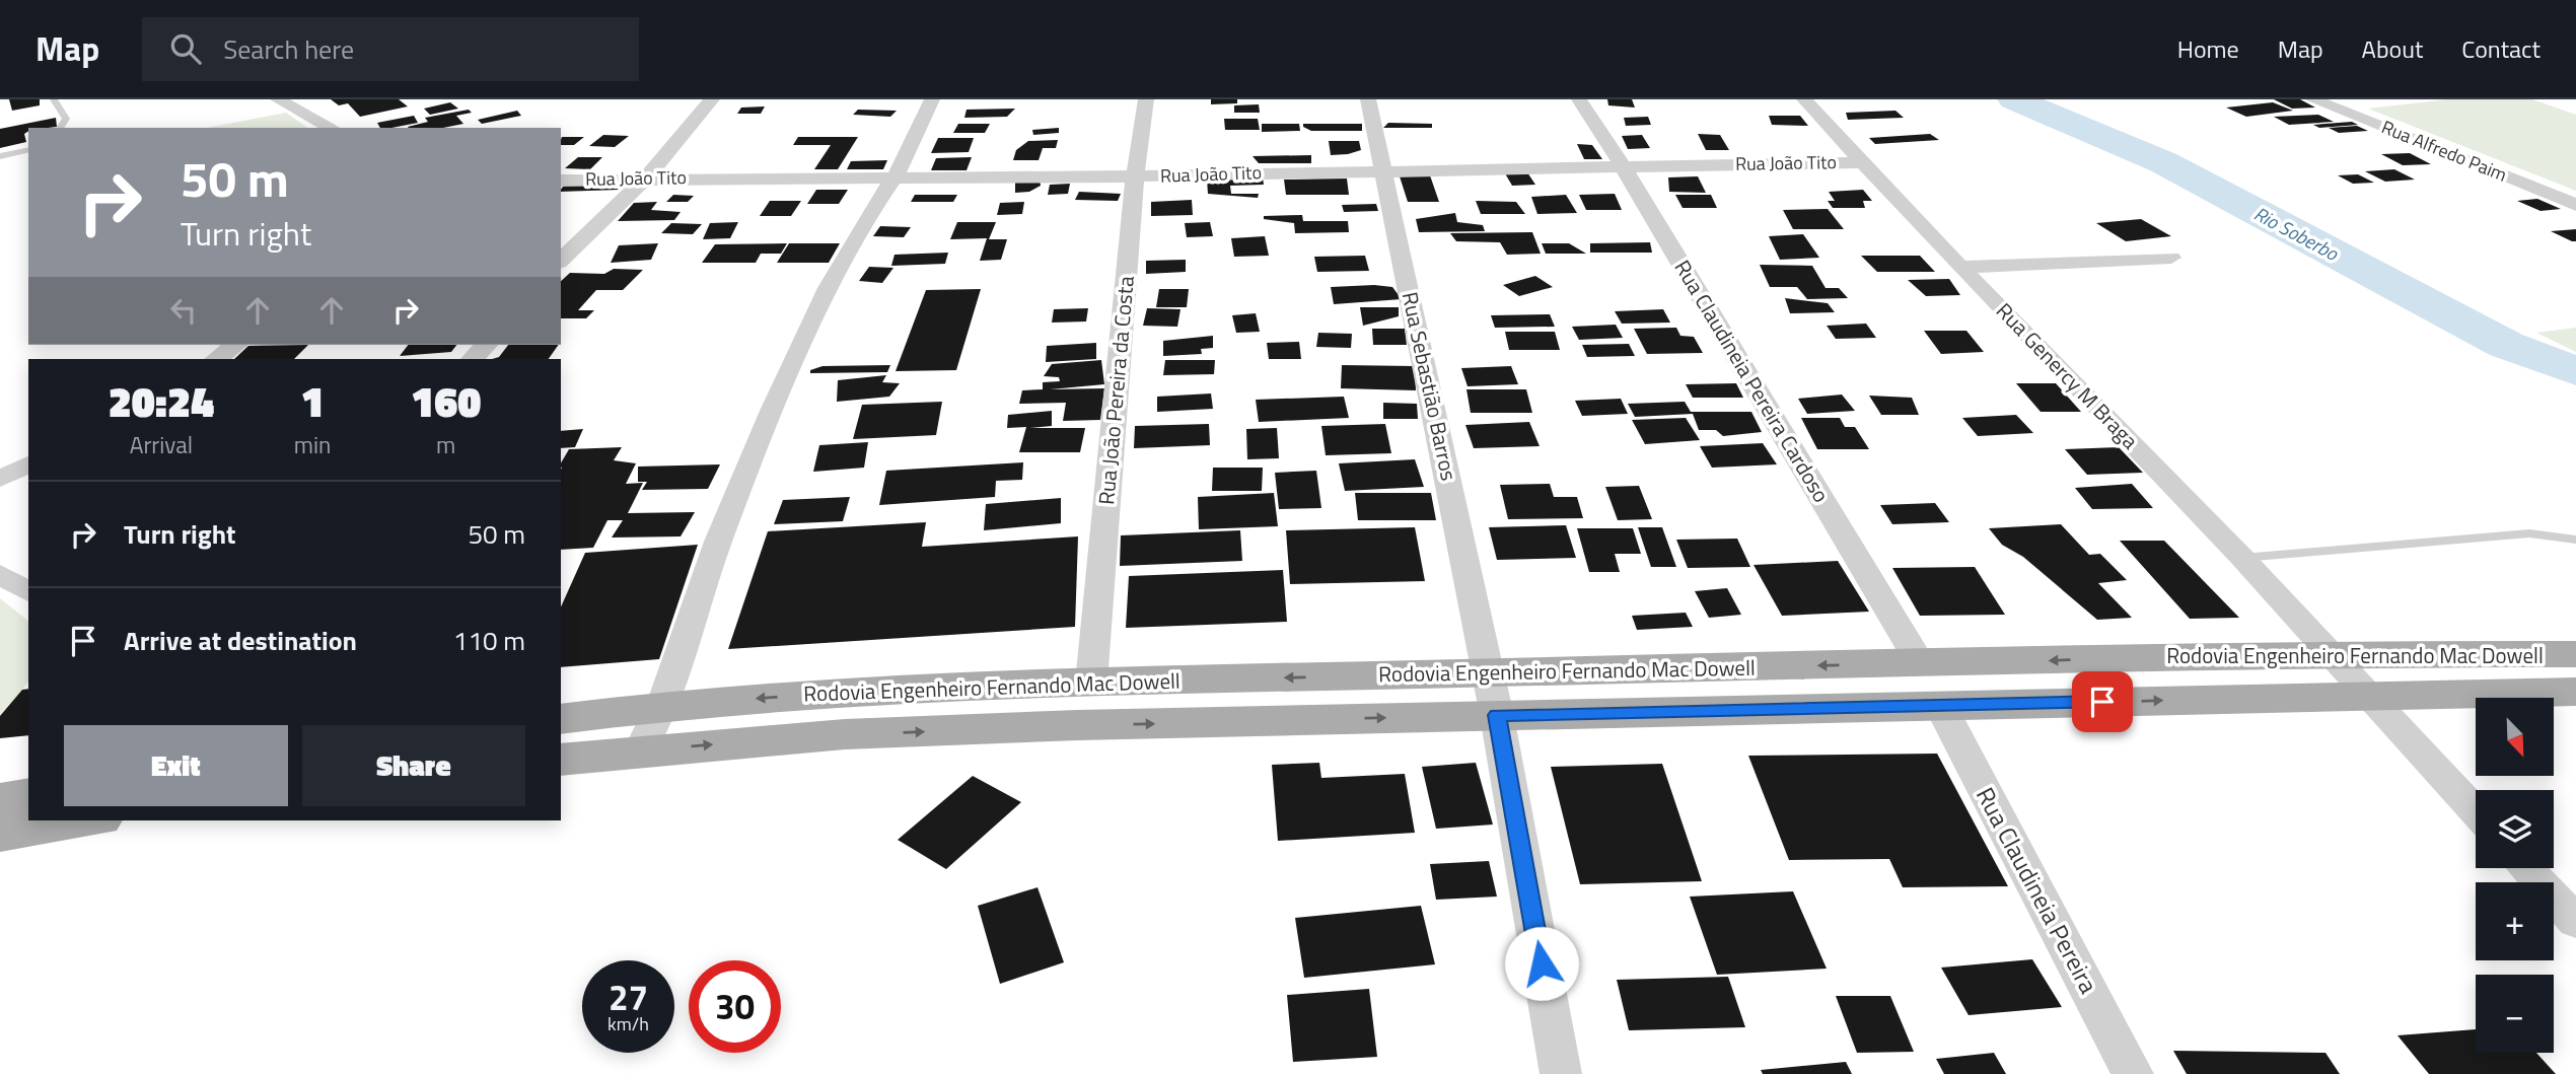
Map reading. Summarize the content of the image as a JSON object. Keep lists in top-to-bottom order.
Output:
{
  "streets": {
    "main road": ["Rodovia Engenheiro Fernando Mac Dowell"],
    "street": [
      "Rua Alfredo Paim",
      "Rua João Tito",
      "Rua Genercy M Braga",
      "Rua Claudineia Pereira Cardoso",
      "Rua Sebastião Barros",
      "Rua João Pereira da Costa",
      "Rua Claudineia Pereira"
    ]
  },
  "crossings": [
    ["Rua João Tito", "Rua Genercy M Braga"],
    ["Rua João Tito", "Rua Claudineia Pereira Cardoso"],
    ["Rua João Tito", "Rua Sebastião Barros"],
    ["Rua João Tito", "Rua João Pereira da Costa"],
    ["Rua Genercy M Braga", "Rodovia Engenheiro Fernando Mac Dowell"],
    ["Rua Claudineia Pereira Cardoso", "Rodovia Engenheiro Fernando Mac Dowell"],
    ["Rua Sebastião Barros", "Rodovia Engenheiro Fernando Mac Dowell"],
    ["Rua João Pereira da Costa", "Rodovia Engenheiro Fernando Mac Dowell"],
    ["Rodovia Engenheiro Fernando Mac Dowell", "Rua Claudineia Pereira"]
  ],
  "water": ["Rio Soberbo"],
  "north": "bottom right",
  "page": {
    "header": "Map",
    "search": "Search here",
    "nav": [
      "Home",
      "Map",
      "About",
      "Contact"
    ],
    "turn": ["50 m", "Turn right"],
    "eta": [
      "20:24",
      "Arrival",
      "1",
      "min",
      "160",
      "m"
    ],
    "list": [
      {
        "name": "Turn right",
        "value": "50 m"
      },
      {
        "name": "Arrive at destination",
        "value": "110 m"
      }
    ],
    "map_buttons": ["+", "−"],
    "buttons": ["Exit", "Share"],
    "speed": "27 km/h",
    "limit": "30"
  }
}
